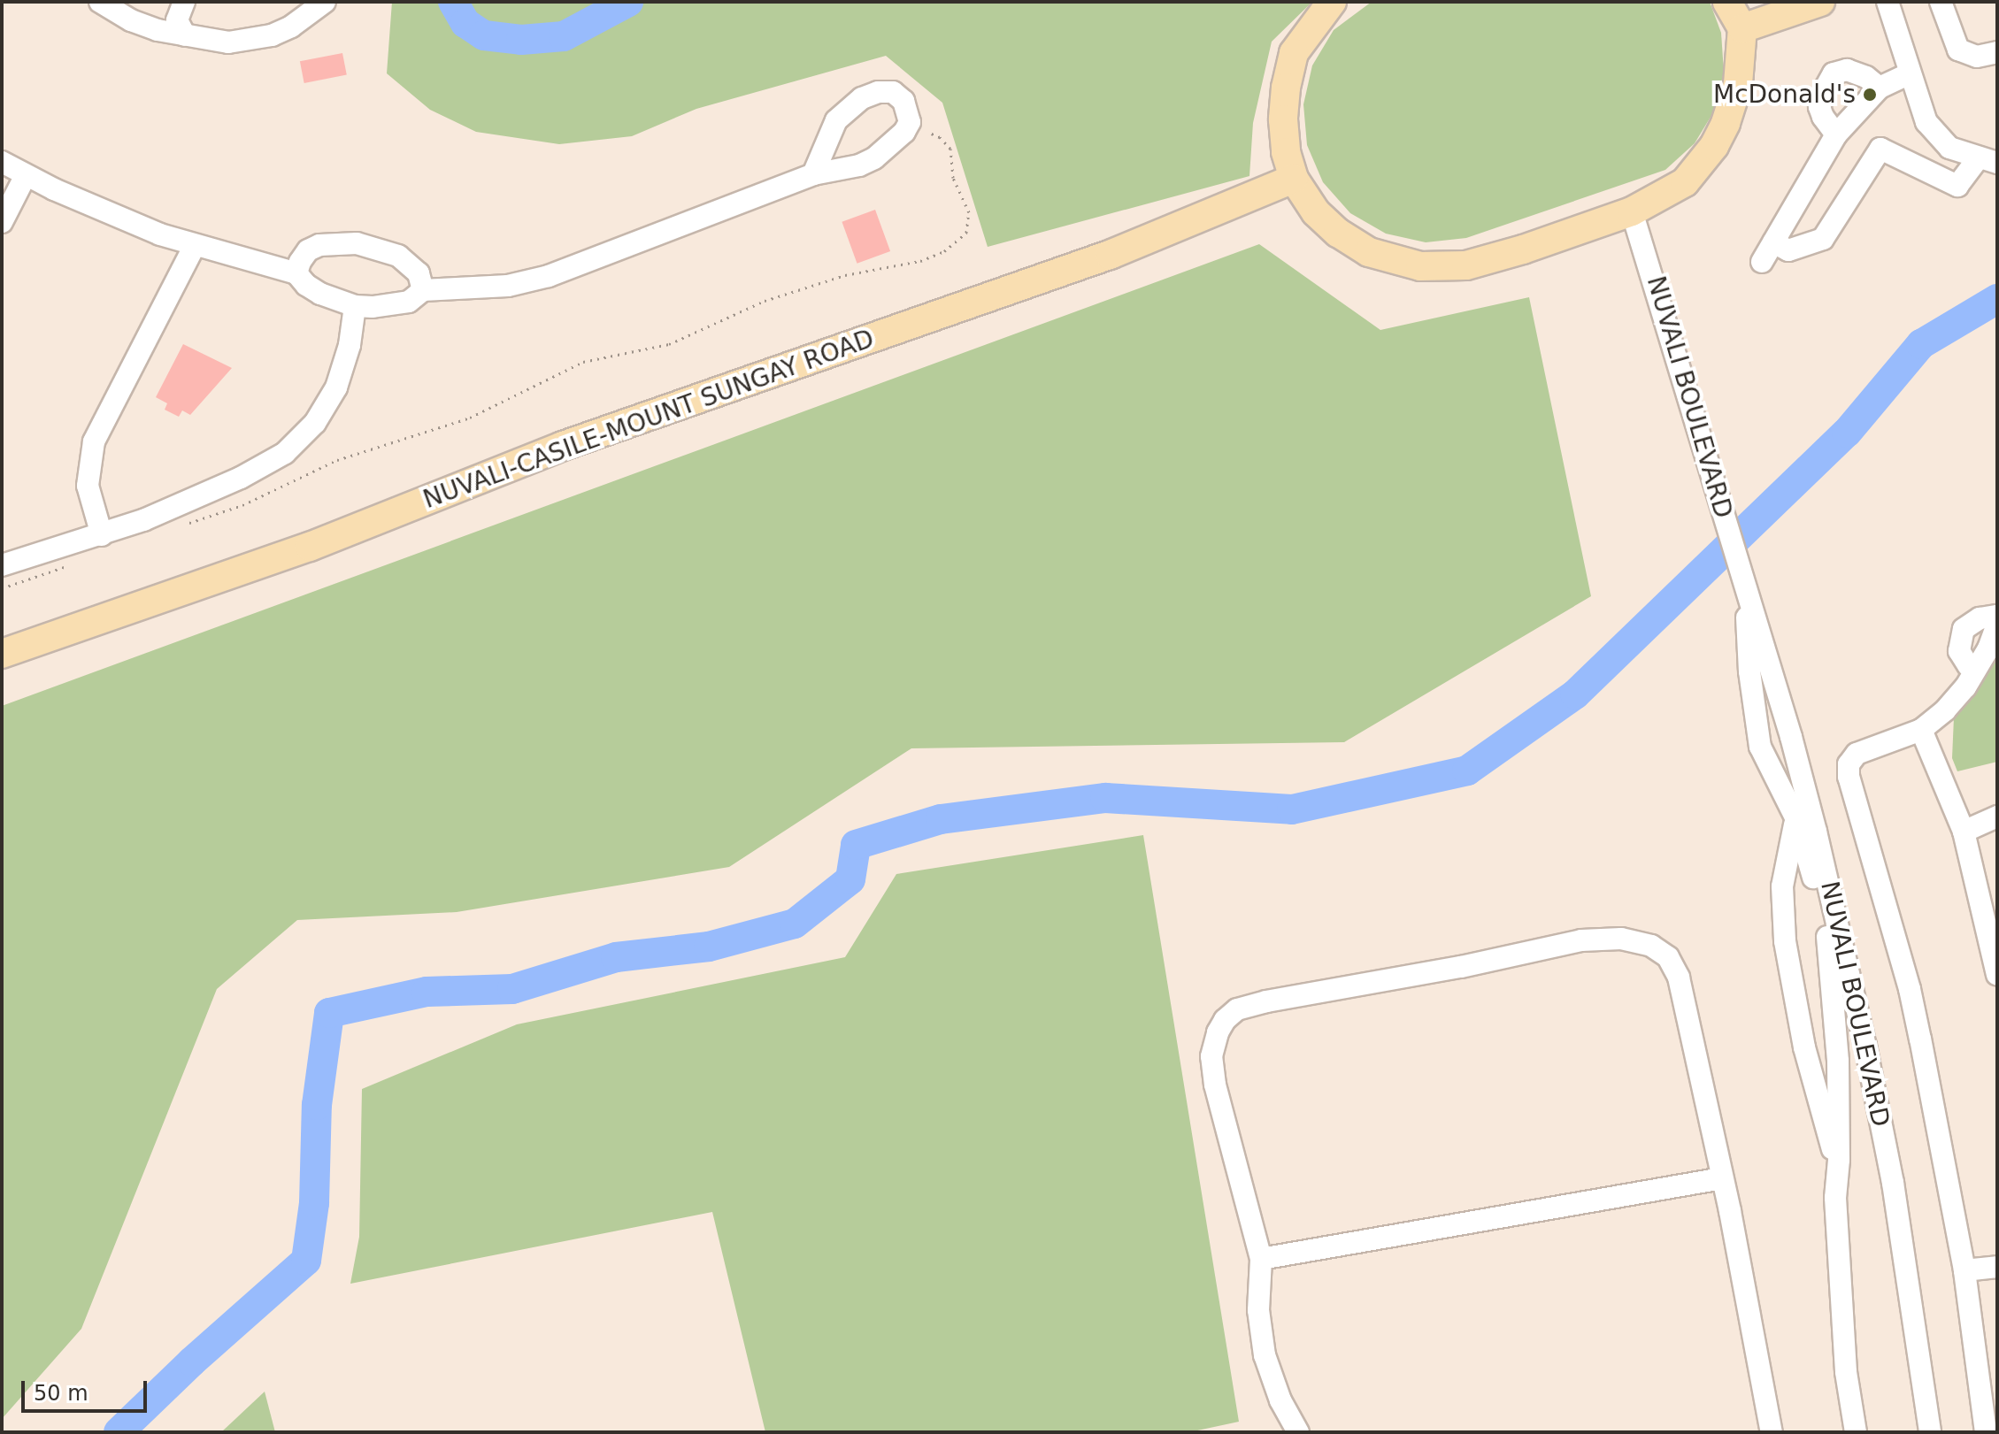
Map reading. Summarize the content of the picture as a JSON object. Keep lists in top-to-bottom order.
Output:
{
  "streets": {
    "main road": ["NUVALI-CASILE-MOUNT SUNGAY ROAD"],
    "street": ["NUVALI BOULEVARD"]
  },
  "places": ["McDonald's"],
  "scale_bar": "50 m"
}
